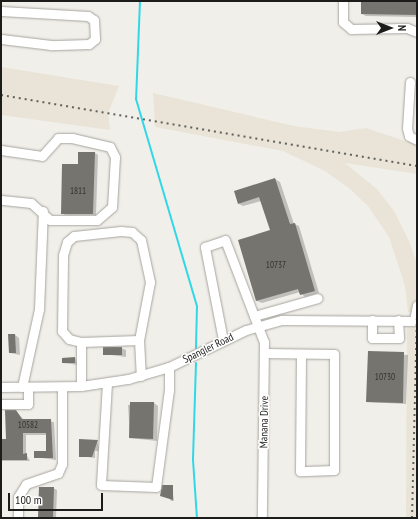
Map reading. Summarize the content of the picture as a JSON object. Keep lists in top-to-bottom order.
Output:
{
  "streets": {
    "street": ["Spangler Road", "Manana Drive"]
  },
  "crossings": [
    ["Spangler Road", "Manana Drive"]
  ],
  "house_numbers": [
    "1811",
    "10737",
    "10730",
    "10582"
  ],
  "scale_bar": "100 m",
  "north": "right"
}
